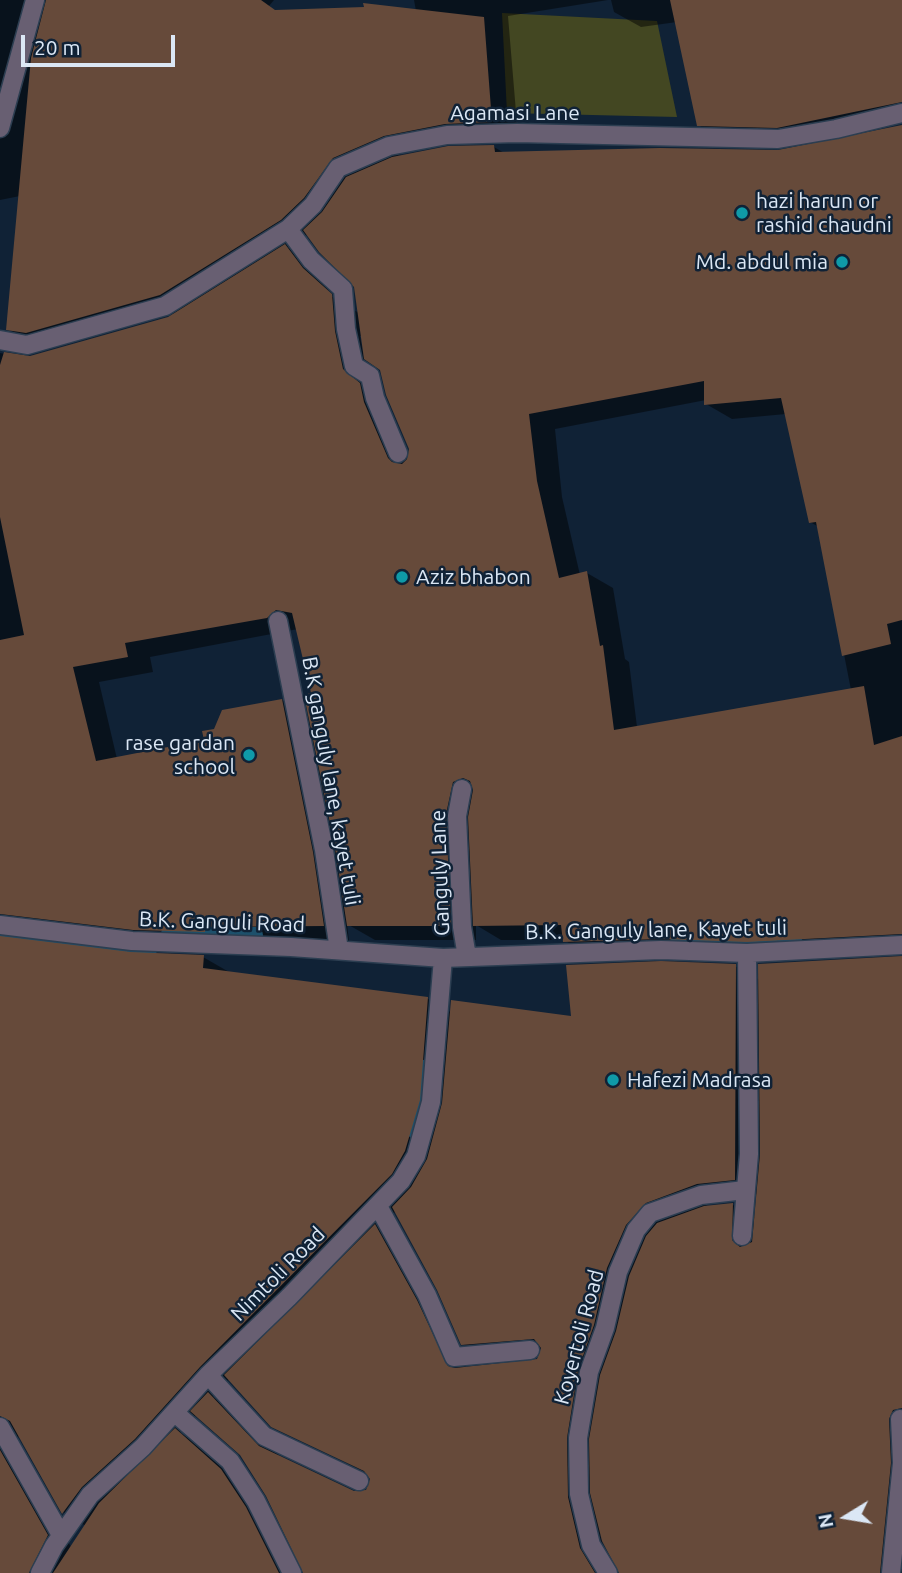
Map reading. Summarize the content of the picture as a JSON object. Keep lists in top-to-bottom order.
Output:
{
  "streets": {
    "street": [
      "Agamasi Lane",
      "B.K ganguly lane, kayet tuli",
      "Ganguly Lane",
      "B.K. Ganguli Road",
      "B.K. Ganguly lane, Kayet tuli",
      "Nimtoli Road",
      "Koyertoli Road"
    ]
  },
  "crossings": [
    ["B.K ganguly lane, kayet tuli", "B.K. Ganguli Road"],
    ["Ganguly Lane", "B.K. Ganguly lane, Kayet tuli"],
    ["B.K. Ganguli Road", "B.K. Ganguly lane, Kayet tuli"],
    ["B.K. Ganguli Road", "Nimtoli Road"],
    ["B.K. Ganguly lane, Kayet tuli", "Nimtoli Road"],
    ["Nimtoli Road", "Koyertoli Road"]
  ],
  "places": [
    "hazi harun or rashid chaudni",
    "Md. abdul mia",
    "Aziz bhabon",
    "rase gardan school",
    "Hafezi Madrasa"
  ],
  "scale_bar": "20 m",
  "north": "left"
}
